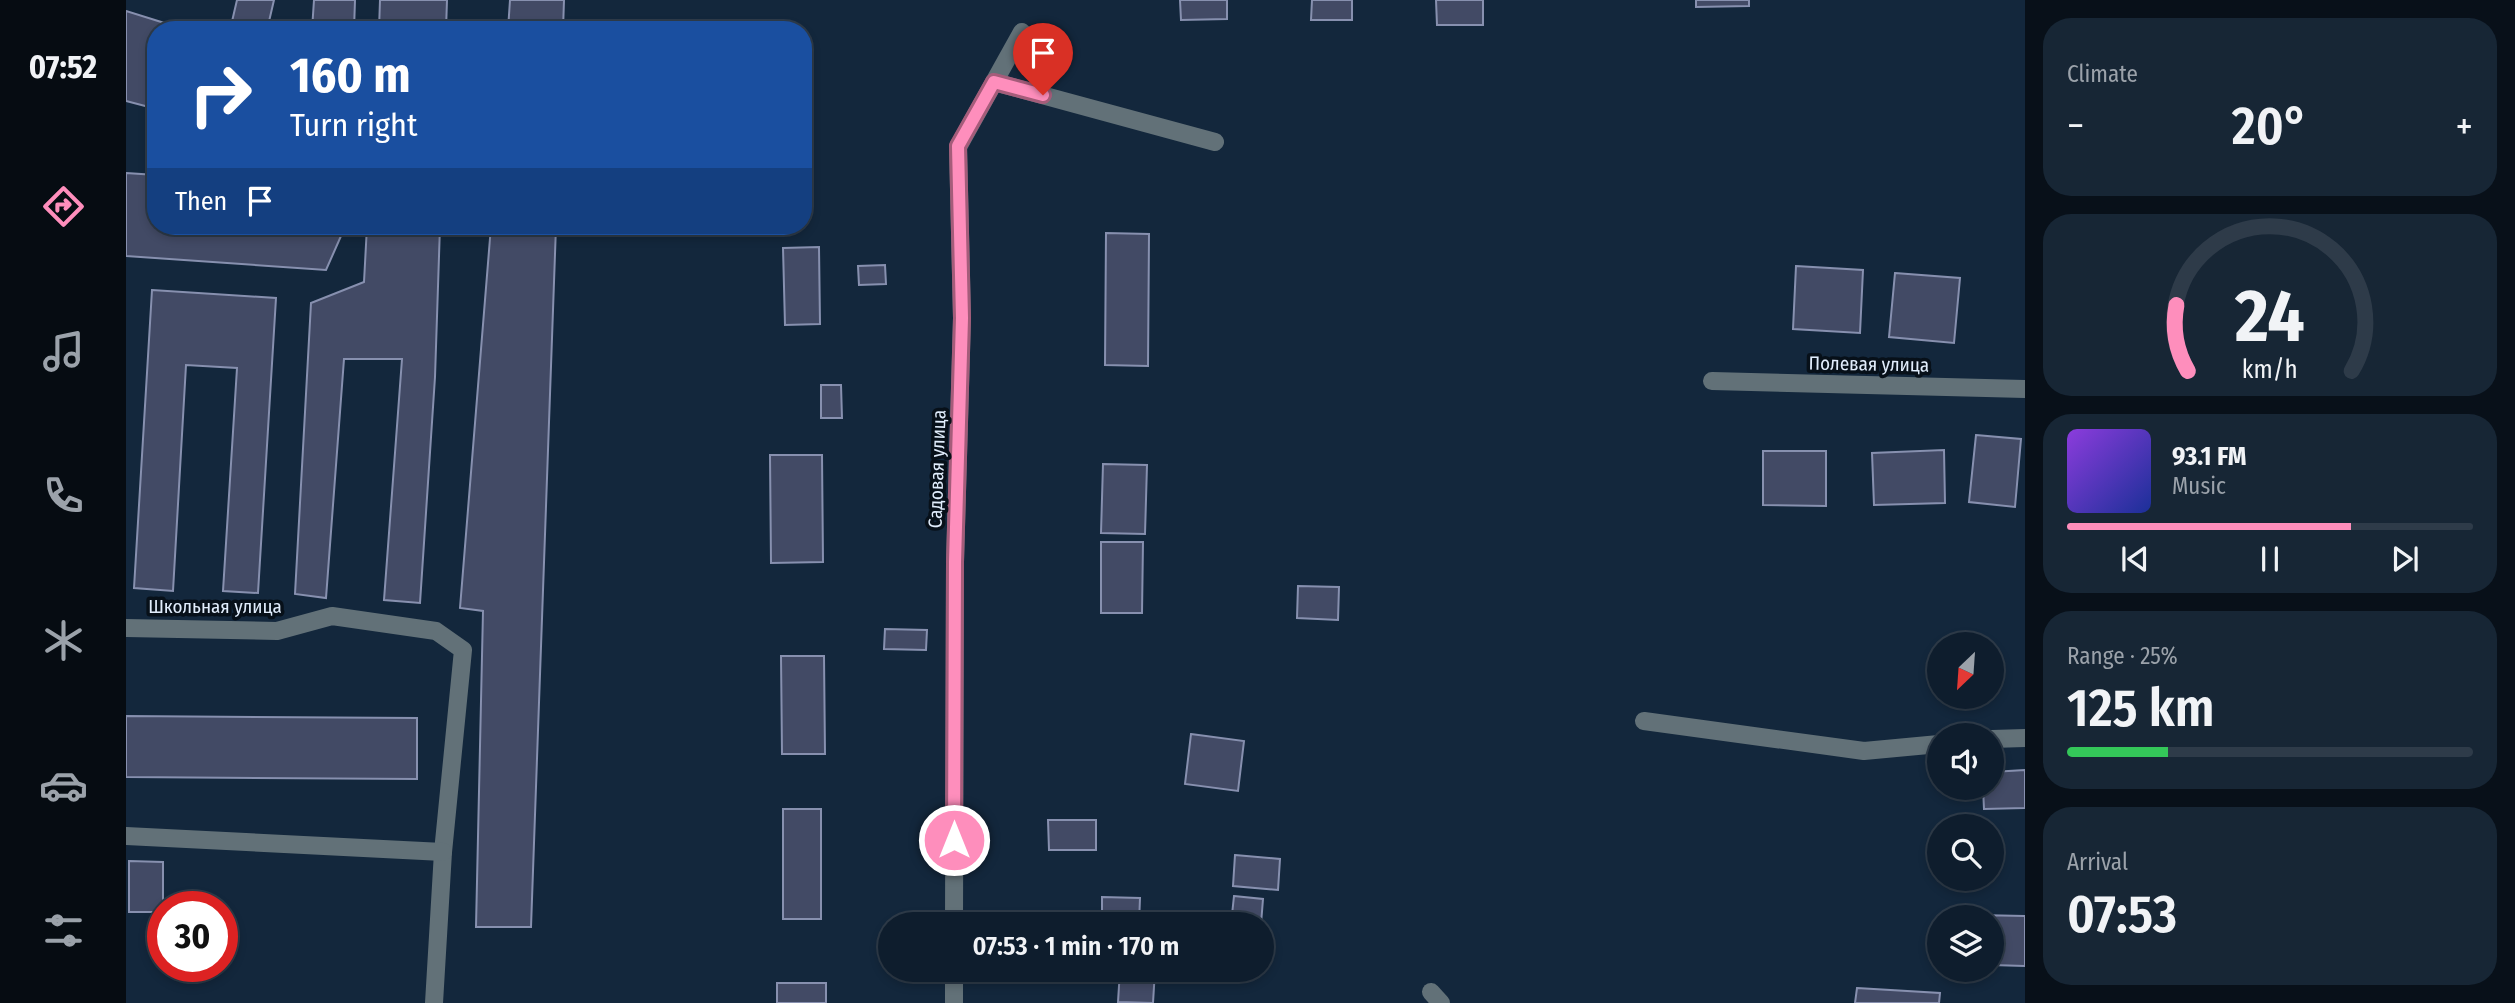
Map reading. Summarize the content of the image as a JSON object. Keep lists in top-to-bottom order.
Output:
{
  "streets": {
    "street": ["Полевая улица", "Садовая улица", "Школьная улица"]
  },
  "north": "bottom left",
  "page": {
    "tabs": "07:52",
    "tile": [
      "Climate",
      ["Range · 25%", "125 km"],
      ["Arrival", "07:53"]
    ],
    "turn": ["160 m", "Turn right"],
    "heat": ["−", "20°", "+"],
    "then": "Then",
    "song": ["93.1 FM", "Music"],
    "limit": "30",
    "trip": "07:53 · 1 min · 170 m",
    "gauge": ["24", "km/h"]
  }
}
